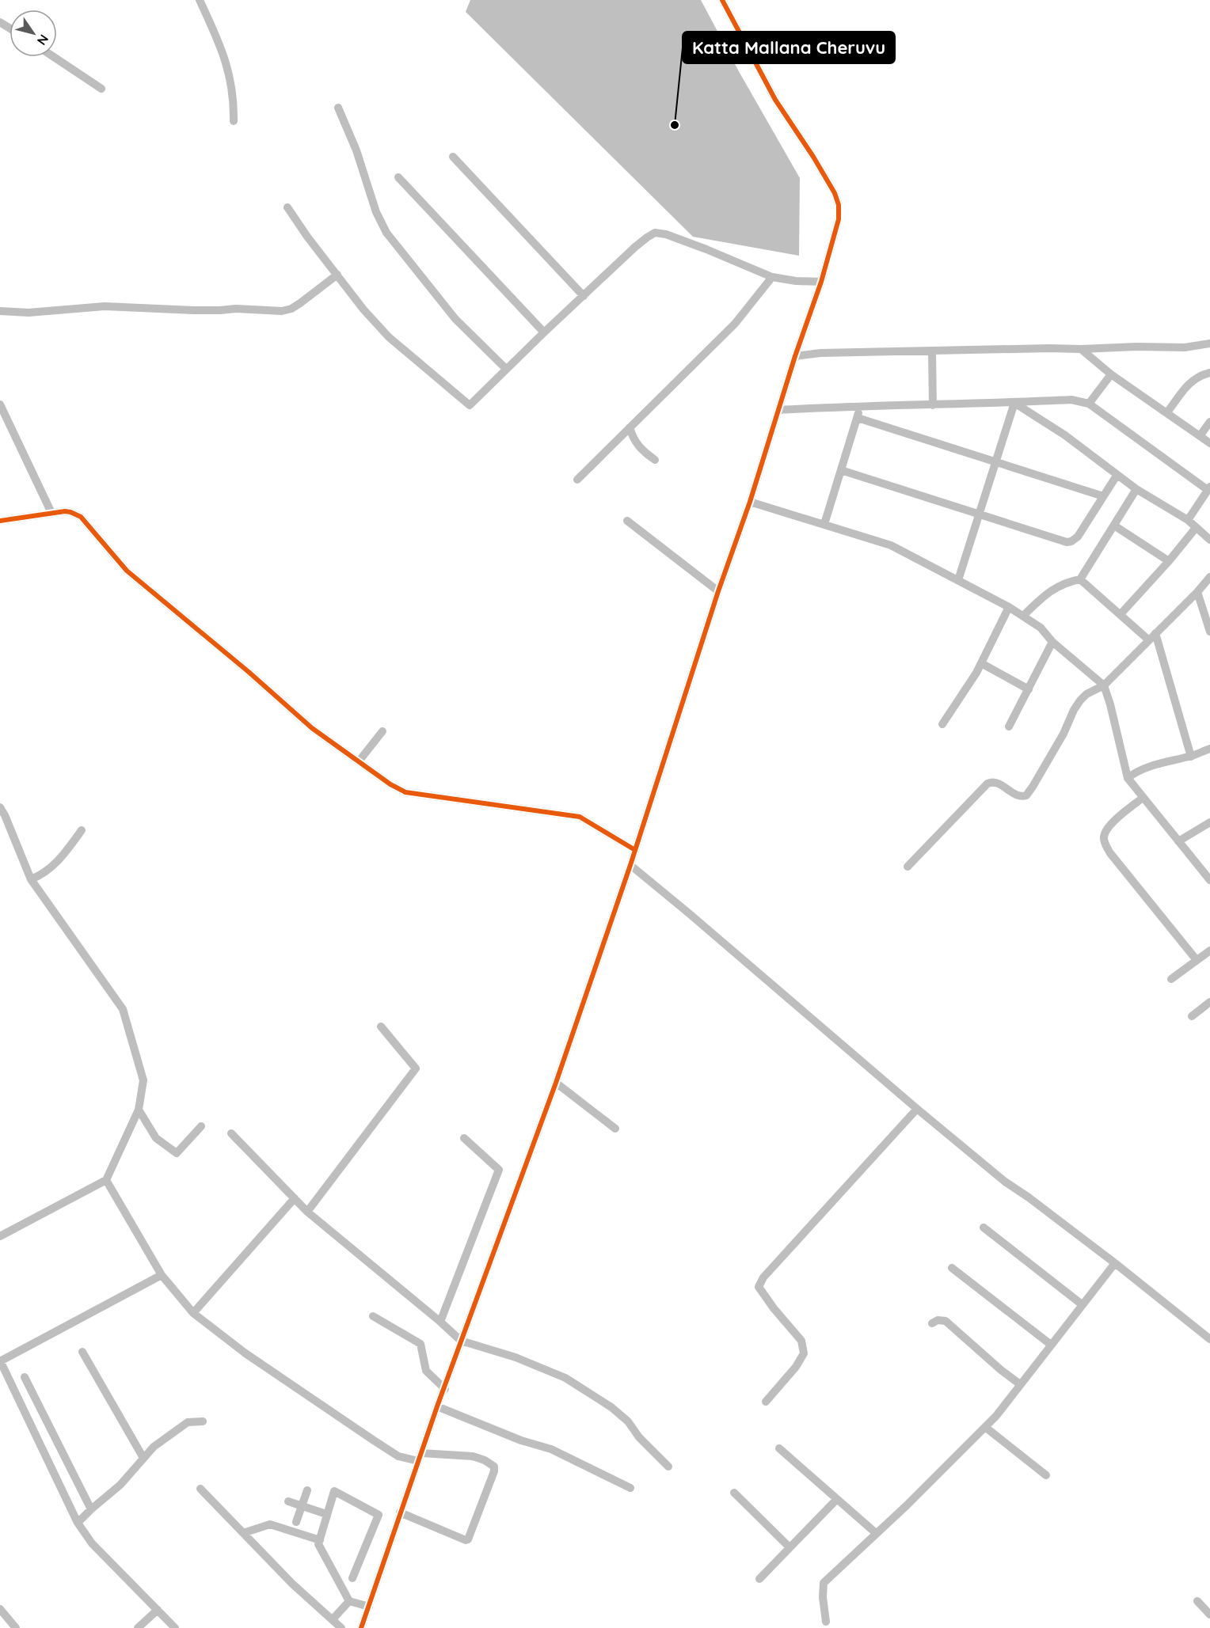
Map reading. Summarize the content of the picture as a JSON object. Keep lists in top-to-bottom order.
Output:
{
  "places": ["Katta Mallana Cheruvu"],
  "north": "bottom right"
}
